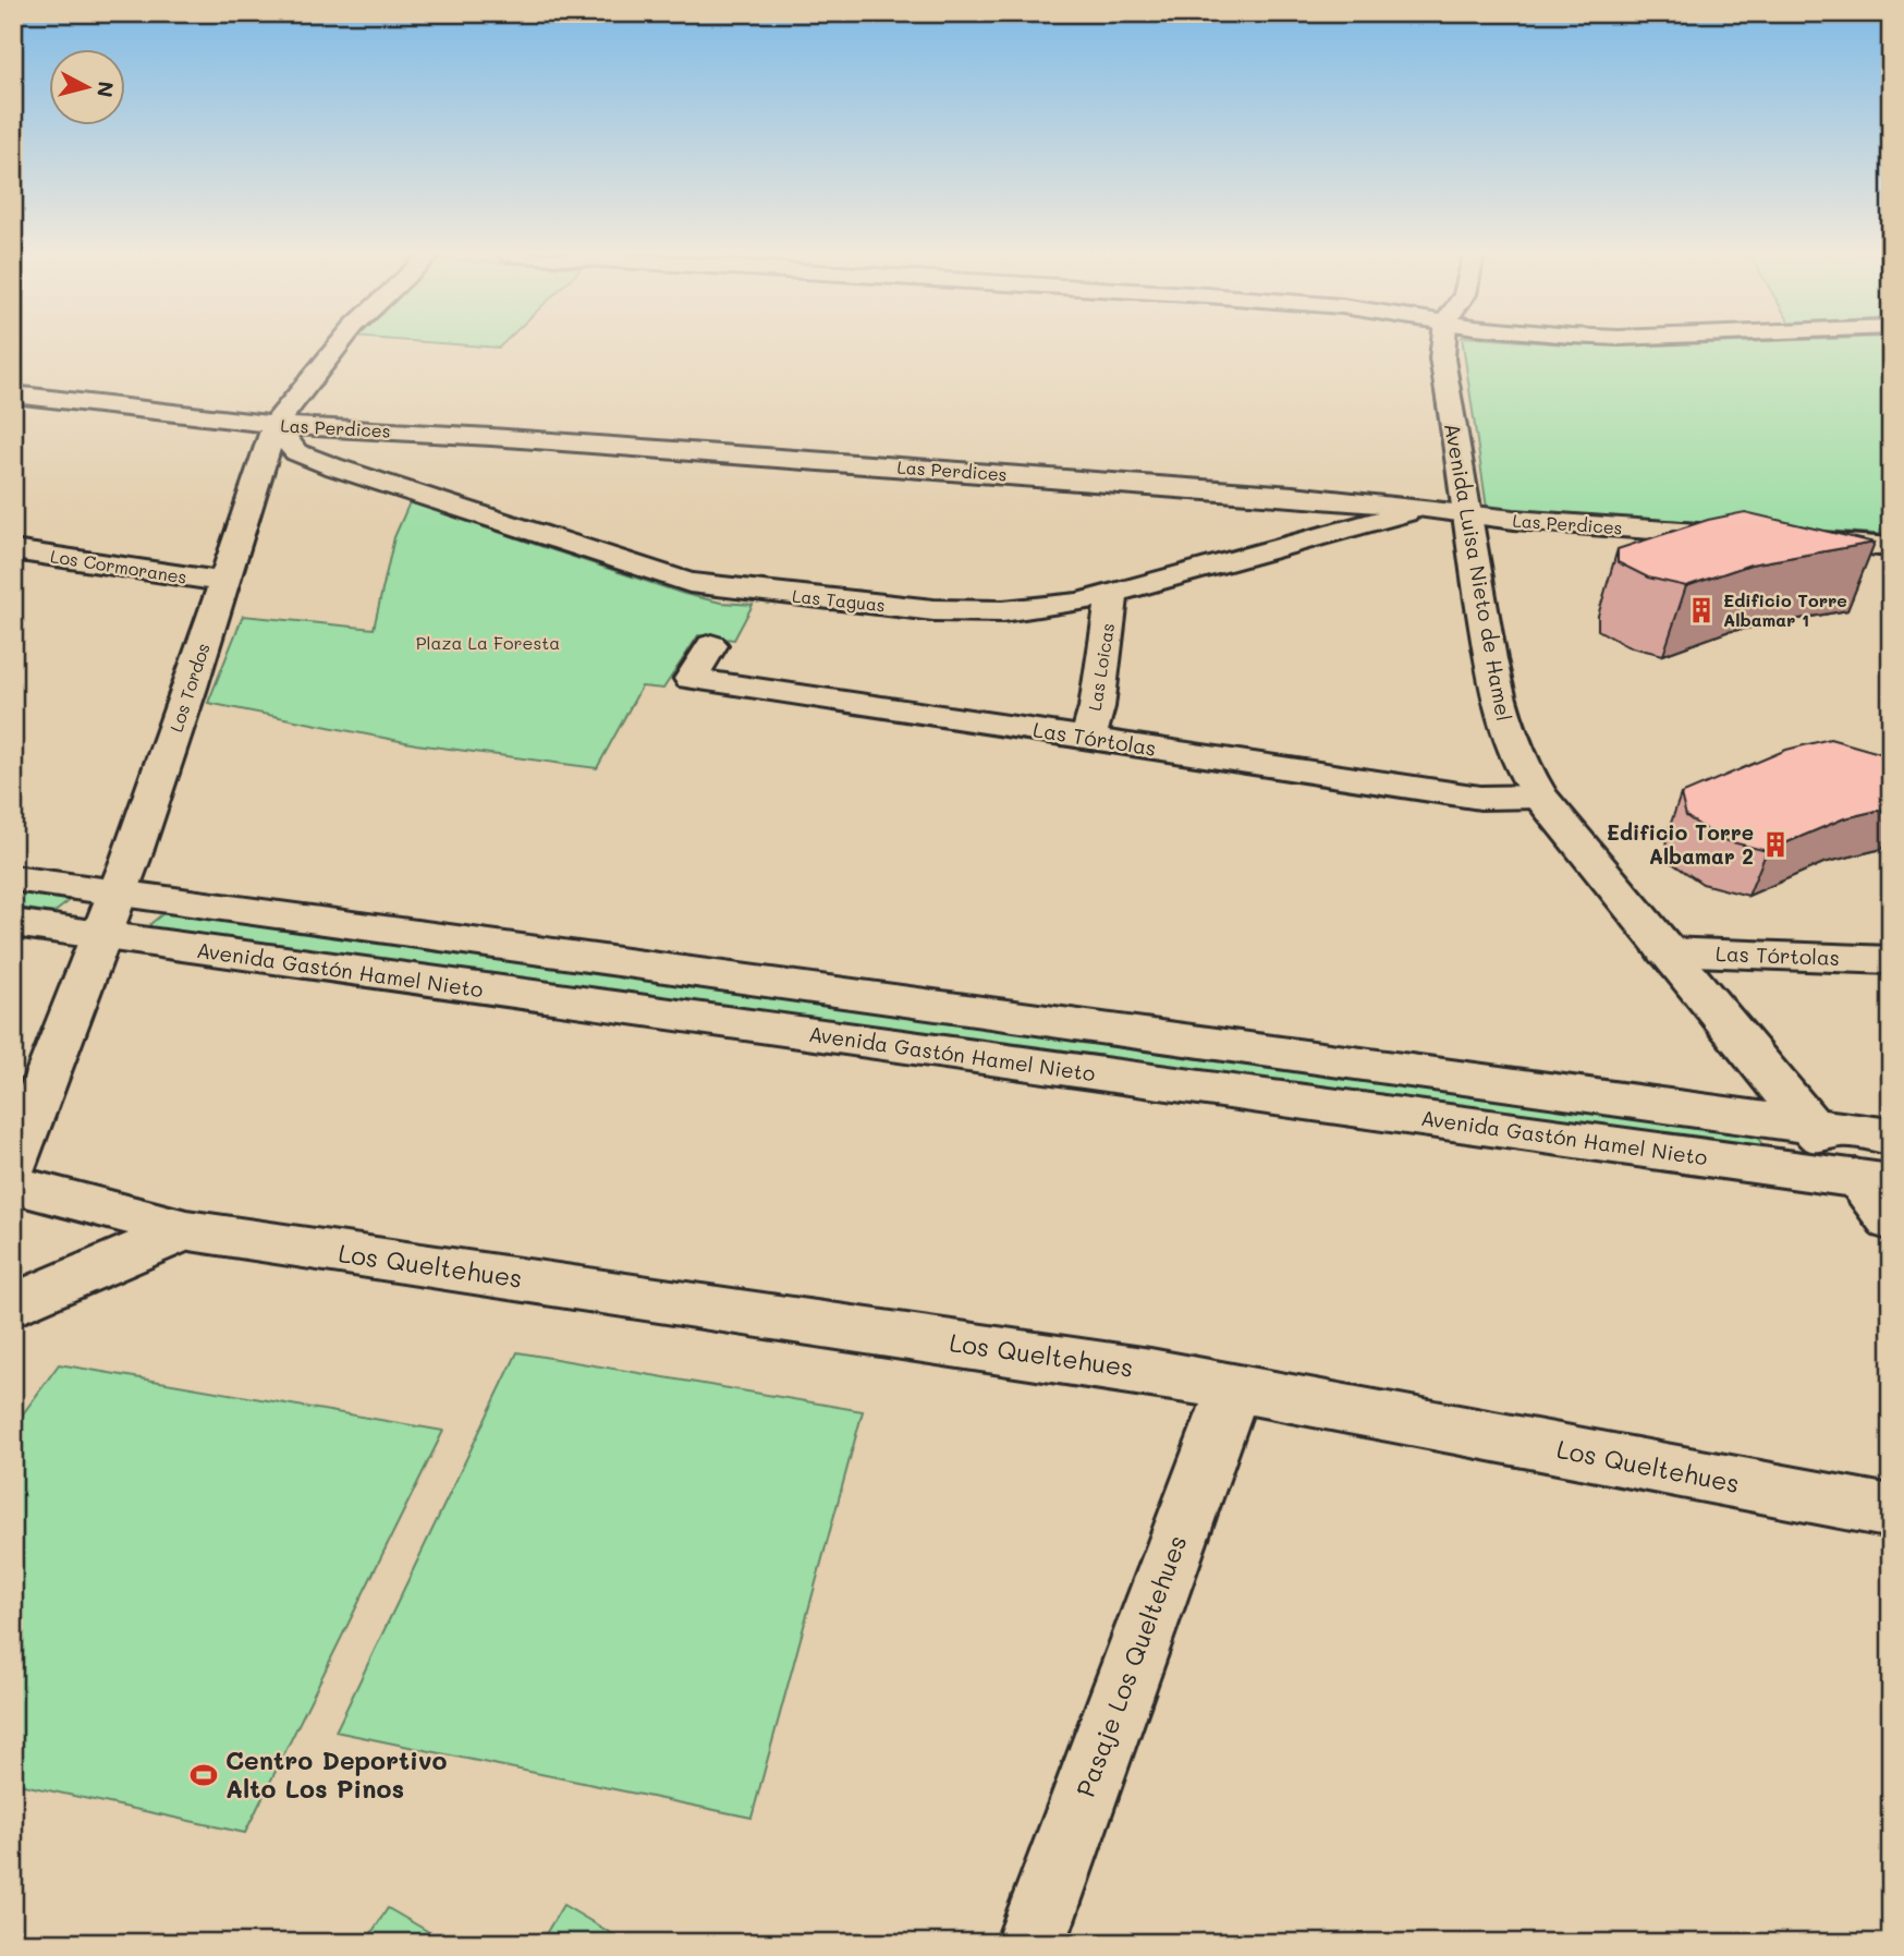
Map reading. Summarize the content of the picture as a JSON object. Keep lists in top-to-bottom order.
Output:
{
  "streets": {
    "street": [
      "Las Perdices",
      "Los Cormoranes",
      "Avenida Luisa Nieto de Hamel",
      "Las Taguas",
      "Las Loicas",
      "Los Tordos",
      "Las Tórtolas",
      "Avenida Gastón Hamel Nieto",
      "Los Queltehues",
      "Pasaje Los Queltehues"
    ]
  },
  "crossings": [
    ["Las Perdices", "Avenida Luisa Nieto de Hamel"],
    ["Las Perdices", "Las Taguas"],
    ["Las Perdices", "Los Tordos"],
    ["Los Cormoranes", "Los Tordos"],
    ["Avenida Luisa Nieto de Hamel", "Las Tórtolas"],
    ["Avenida Luisa Nieto de Hamel", "Avenida Gastón Hamel Nieto"],
    ["Las Taguas", "Las Loicas"],
    ["Las Taguas", "Los Tordos"],
    ["Las Loicas", "Las Tórtolas"],
    ["Los Tordos", "Avenida Gastón Hamel Nieto"],
    ["Los Queltehues", "Pasaje Los Queltehues"]
  ],
  "parks": ["Plaza La Foresta"],
  "places": {
    "building": ["Edificio Torre Albamar 1", "Edificio Torre Albamar 2"],
    "sports": ["Centro Deportivo Alto Los Pinos"]
  },
  "north": "right"
}
